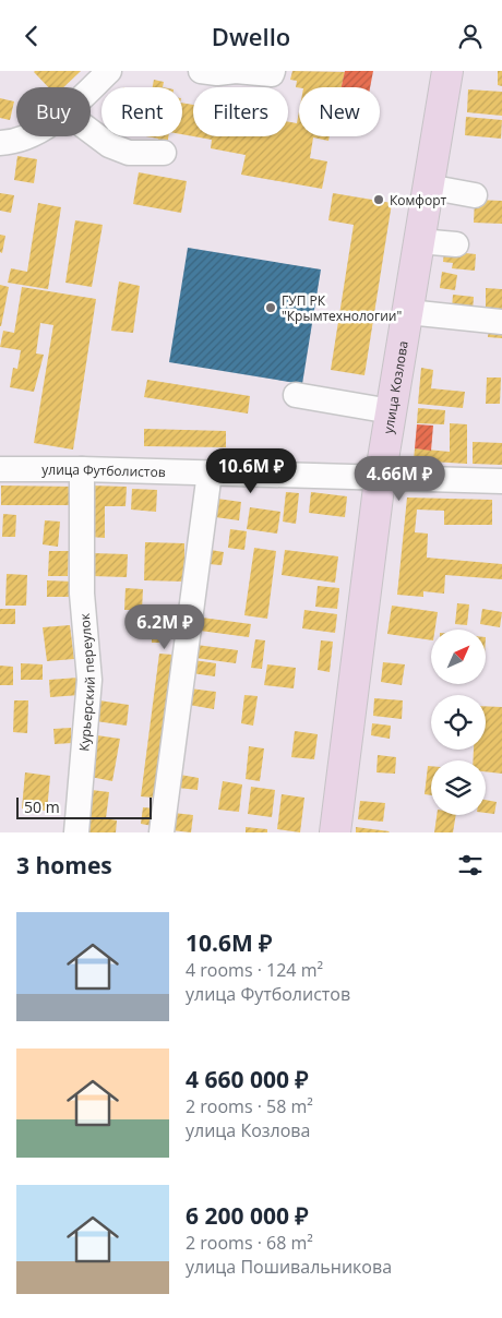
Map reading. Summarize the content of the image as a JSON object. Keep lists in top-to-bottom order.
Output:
{
  "streets": {
    "main road": ["улица Козлова"],
    "street": ["улица Футболистов", "Курьерский переулок"]
  },
  "crossings": [
    ["улица Козлова", "улица Футболистов"],
    ["улица Футболистов", "Курьерский переулок"]
  ],
  "places": ["Комфорт", "ГУП РК \"Крымтехнологии\""],
  "scale_bar": "50 m",
  "north": "top right",
  "page": {
    "header": "Dwello",
    "chip": [
      "Buy",
      "Rent",
      "Filters",
      "New"
    ],
    "price": ["10.6M ₽", "4.66M ₽", "6.2M ₽"],
    "scale": "50 m",
    "heading": "3 homes",
    "list": [
      {
        "name": "10.6M ₽",
        "note": "4 rooms · 124 m² · улица Футболистов"
      },
      {
        "name": "4 660 000 ₽",
        "note": "2 rooms · 58 m² · улица Козлова"
      },
      {
        "name": "6 200 000 ₽",
        "note": "2 rooms · 68 m² · улица Пошивальникова"
      }
    ]
  }
}
